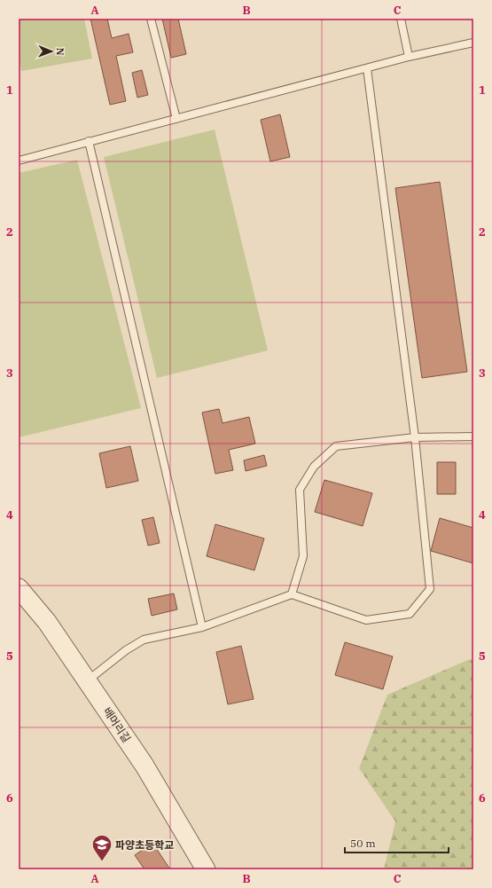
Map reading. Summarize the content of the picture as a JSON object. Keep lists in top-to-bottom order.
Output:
{
  "streets": {
    "street": ["배머리길"]
  },
  "places": {
    "school or university": ["파양초등학교"]
  },
  "scale_bar": "50 m",
  "north": "right",
  "grid": {
    "columns": ["A", "B", "C"],
    "rows": [
      "1",
      "2",
      "3",
      "4",
      "5",
      "6"
    ]
  }
}
